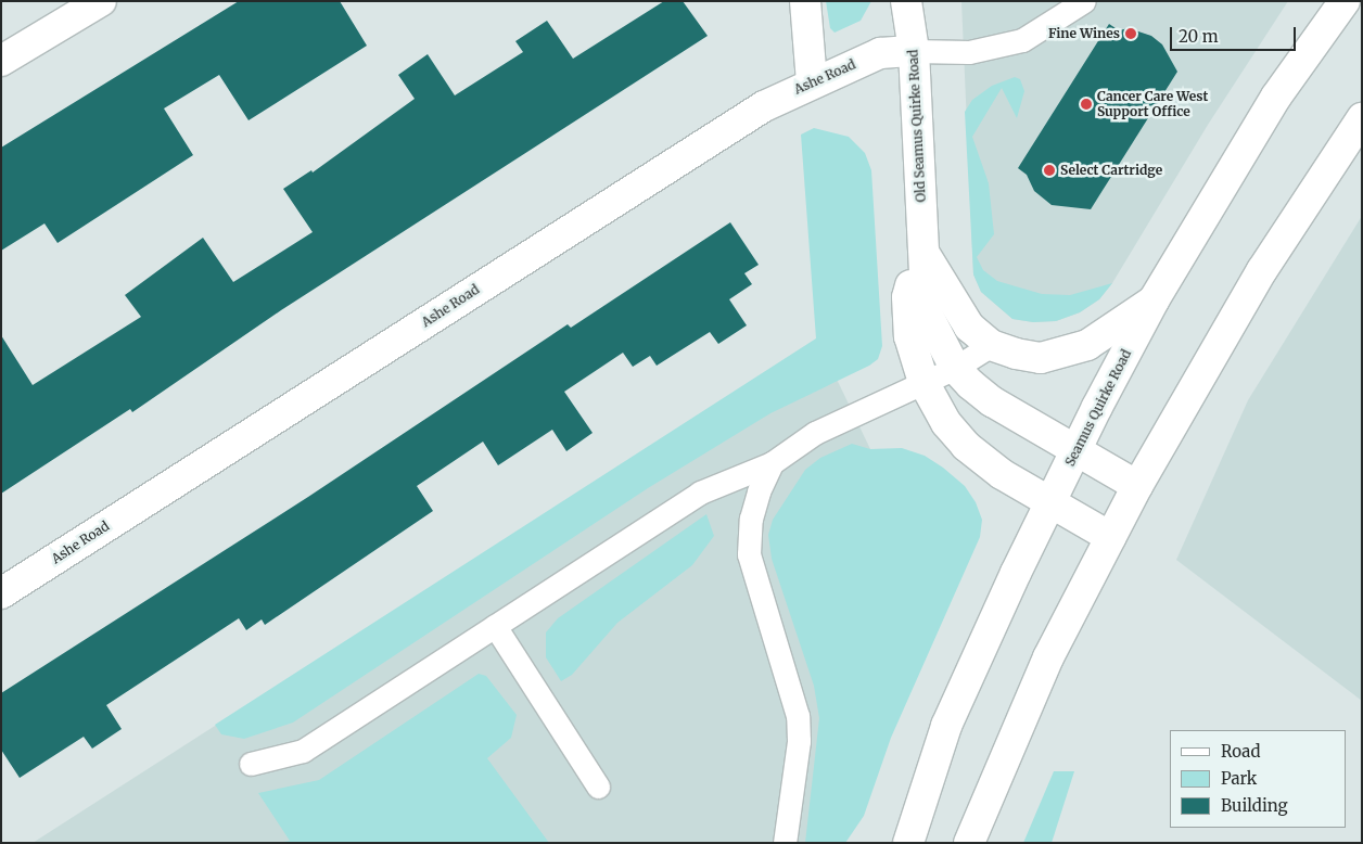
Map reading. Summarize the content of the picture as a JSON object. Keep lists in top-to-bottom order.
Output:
{
  "streets": {
    "street": ["Ashe Road", "Old Seamus Quirke Road", "Seamus Quirke Road"]
  },
  "crossings": [
    ["Ashe Road", "Old Seamus Quirke Road"],
    ["Old Seamus Quirke Road", "Seamus Quirke Road"]
  ],
  "places": ["Fine Wines", "Cancer Care West Support Office", "Select Cartridge"],
  "legend": ["Road", "Park", "Building"],
  "scale_bar": "20 m"
}
